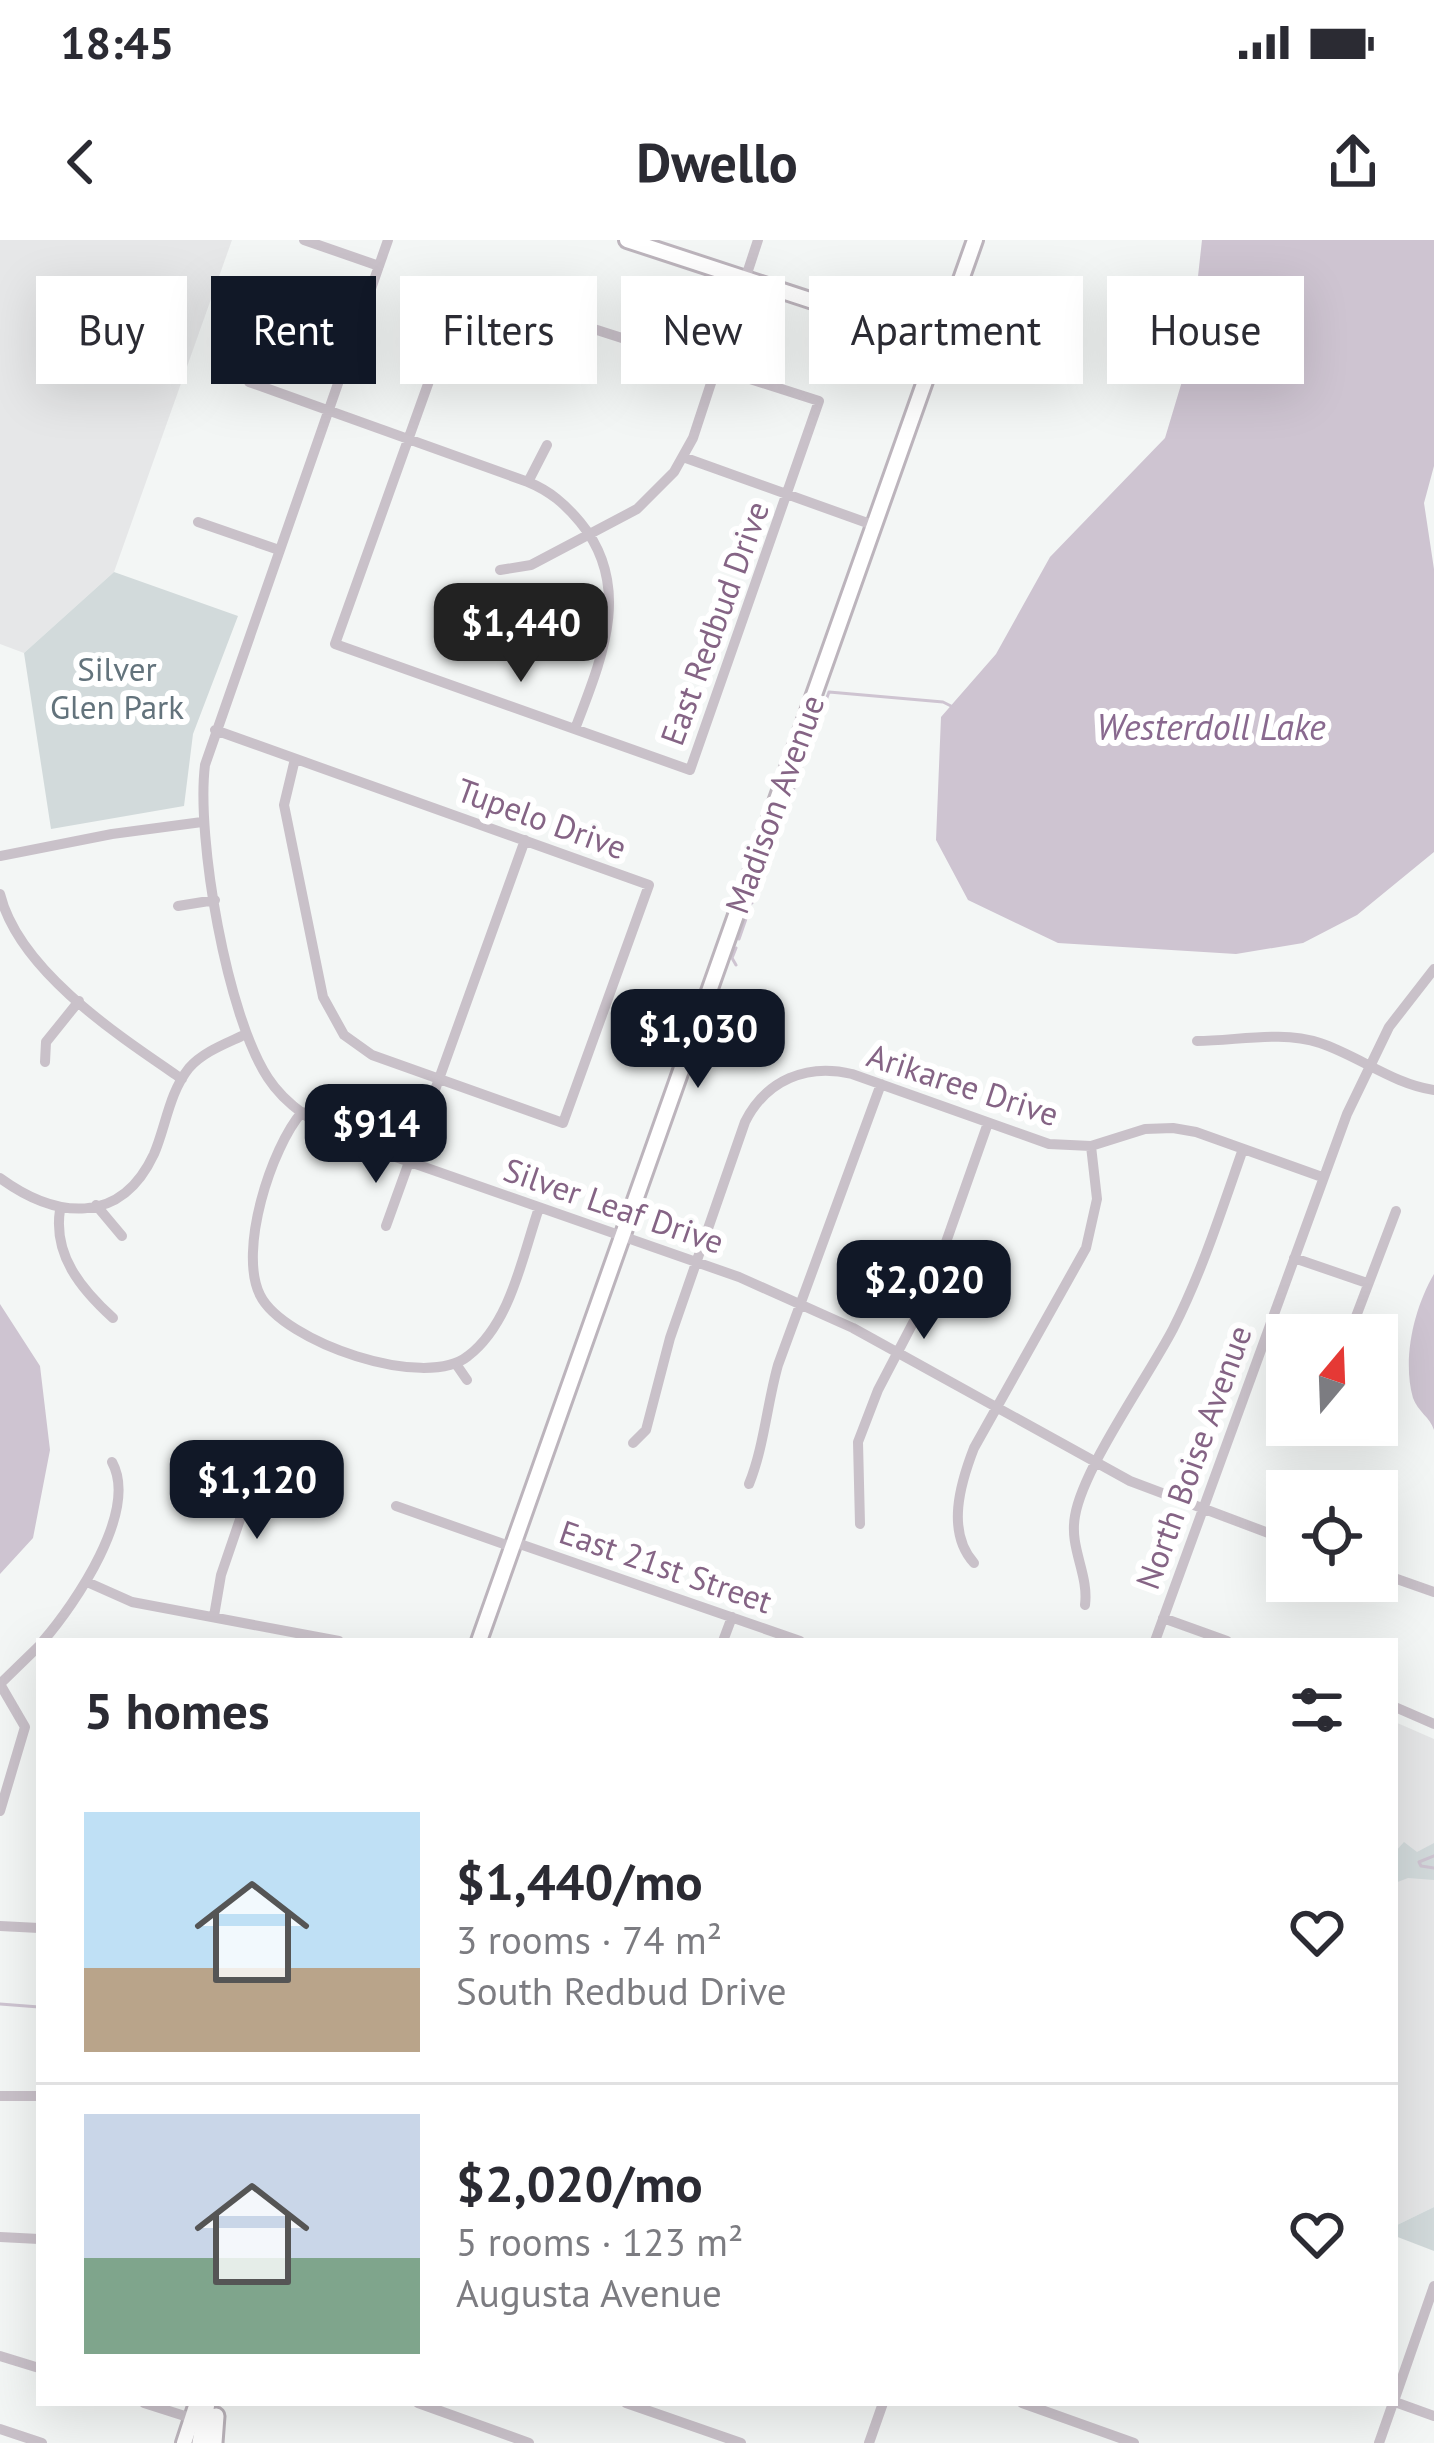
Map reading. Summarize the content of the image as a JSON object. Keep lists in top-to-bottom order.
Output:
{
  "streets": {
    "main road": ["Madison Avenue"],
    "street": [
      "East Redbud Drive",
      "Tupelo Drive",
      "Arikaree Drive",
      "Silver Leaf Drive",
      "North Boise Avenue",
      "East 21st Street"
    ]
  },
  "crossings": [
    ["Madison Avenue", "Silver Leaf Drive"],
    ["Madison Avenue", "East 21st Street"],
    ["Tupelo Drive", "Silver Leaf Drive"],
    ["Arikaree Drive", "Silver Leaf Drive"],
    ["Arikaree Drive", "North Boise Avenue"],
    ["Silver Leaf Drive", "North Boise Avenue"]
  ],
  "water": ["Westerdoll Lake"],
  "parks": ["Silver Glen Park"],
  "north": "top",
  "page": {
    "status": "18:45",
    "header": "Dwello",
    "chip": [
      "Buy",
      "Rent",
      "Filters",
      "New",
      "Apartment",
      "House"
    ],
    "price": [
      "$1,440",
      "$1,030",
      "$914",
      "$2,020",
      "$1,120"
    ],
    "heading": "5 homes",
    "list": [
      {
        "name": "$1,440/mo",
        "note": "3 rooms · 74 m² · South Redbud Drive"
      },
      {
        "name": "$2,020/mo",
        "note": "5 rooms · 123 m² · Augusta Avenue"
      }
    ]
  }
}
